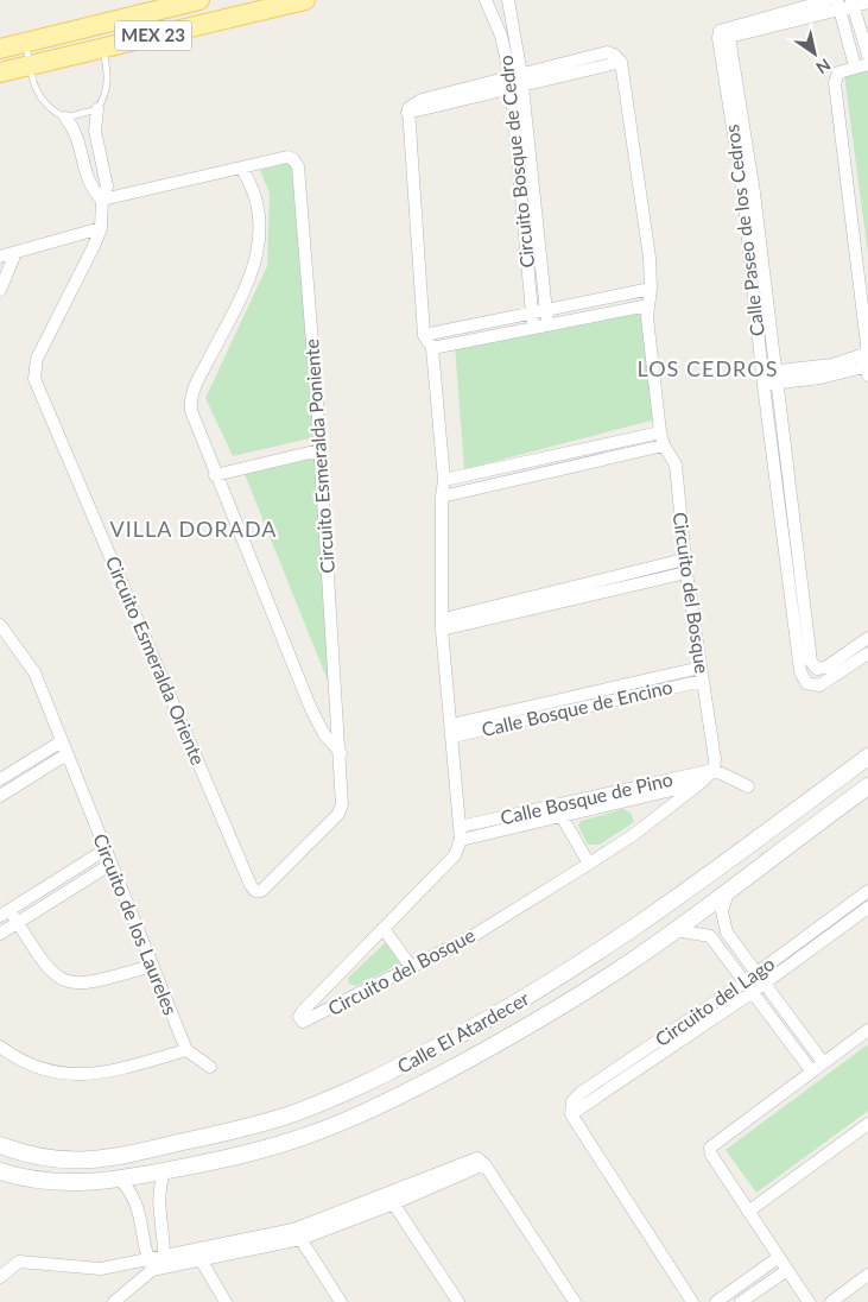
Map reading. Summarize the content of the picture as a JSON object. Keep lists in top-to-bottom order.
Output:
{
  "streets": {
    "main road": ["MEX 23"],
    "street": [
      "Circuito Bosque de Cedro",
      "Calle Paseo de los Cedros",
      "Circuito Esmeralda Poniente",
      "Circuito del Bosque",
      "Circuito Esmeralda Oriente",
      "Calle Bosque de Encino",
      "Calle Bosque de Pino",
      "Circuito de los Laureles",
      "Circuito del Lago",
      "Calle El Atardecer"
    ]
  },
  "crossings": [
    ["MEX 23", "Circuito Esmeralda Oriente"],
    ["Circuito Bosque de Cedro", "Circuito del Bosque"],
    ["Circuito Esmeralda Poniente", "Circuito Esmeralda Oriente"],
    ["Circuito del Bosque", "Calle Bosque de Encino"],
    ["Circuito del Bosque", "Calle Bosque de Pino"]
  ],
  "districts": ["LOS CEDROS", "VILLA DORADA"],
  "north": "bottom right"
}
